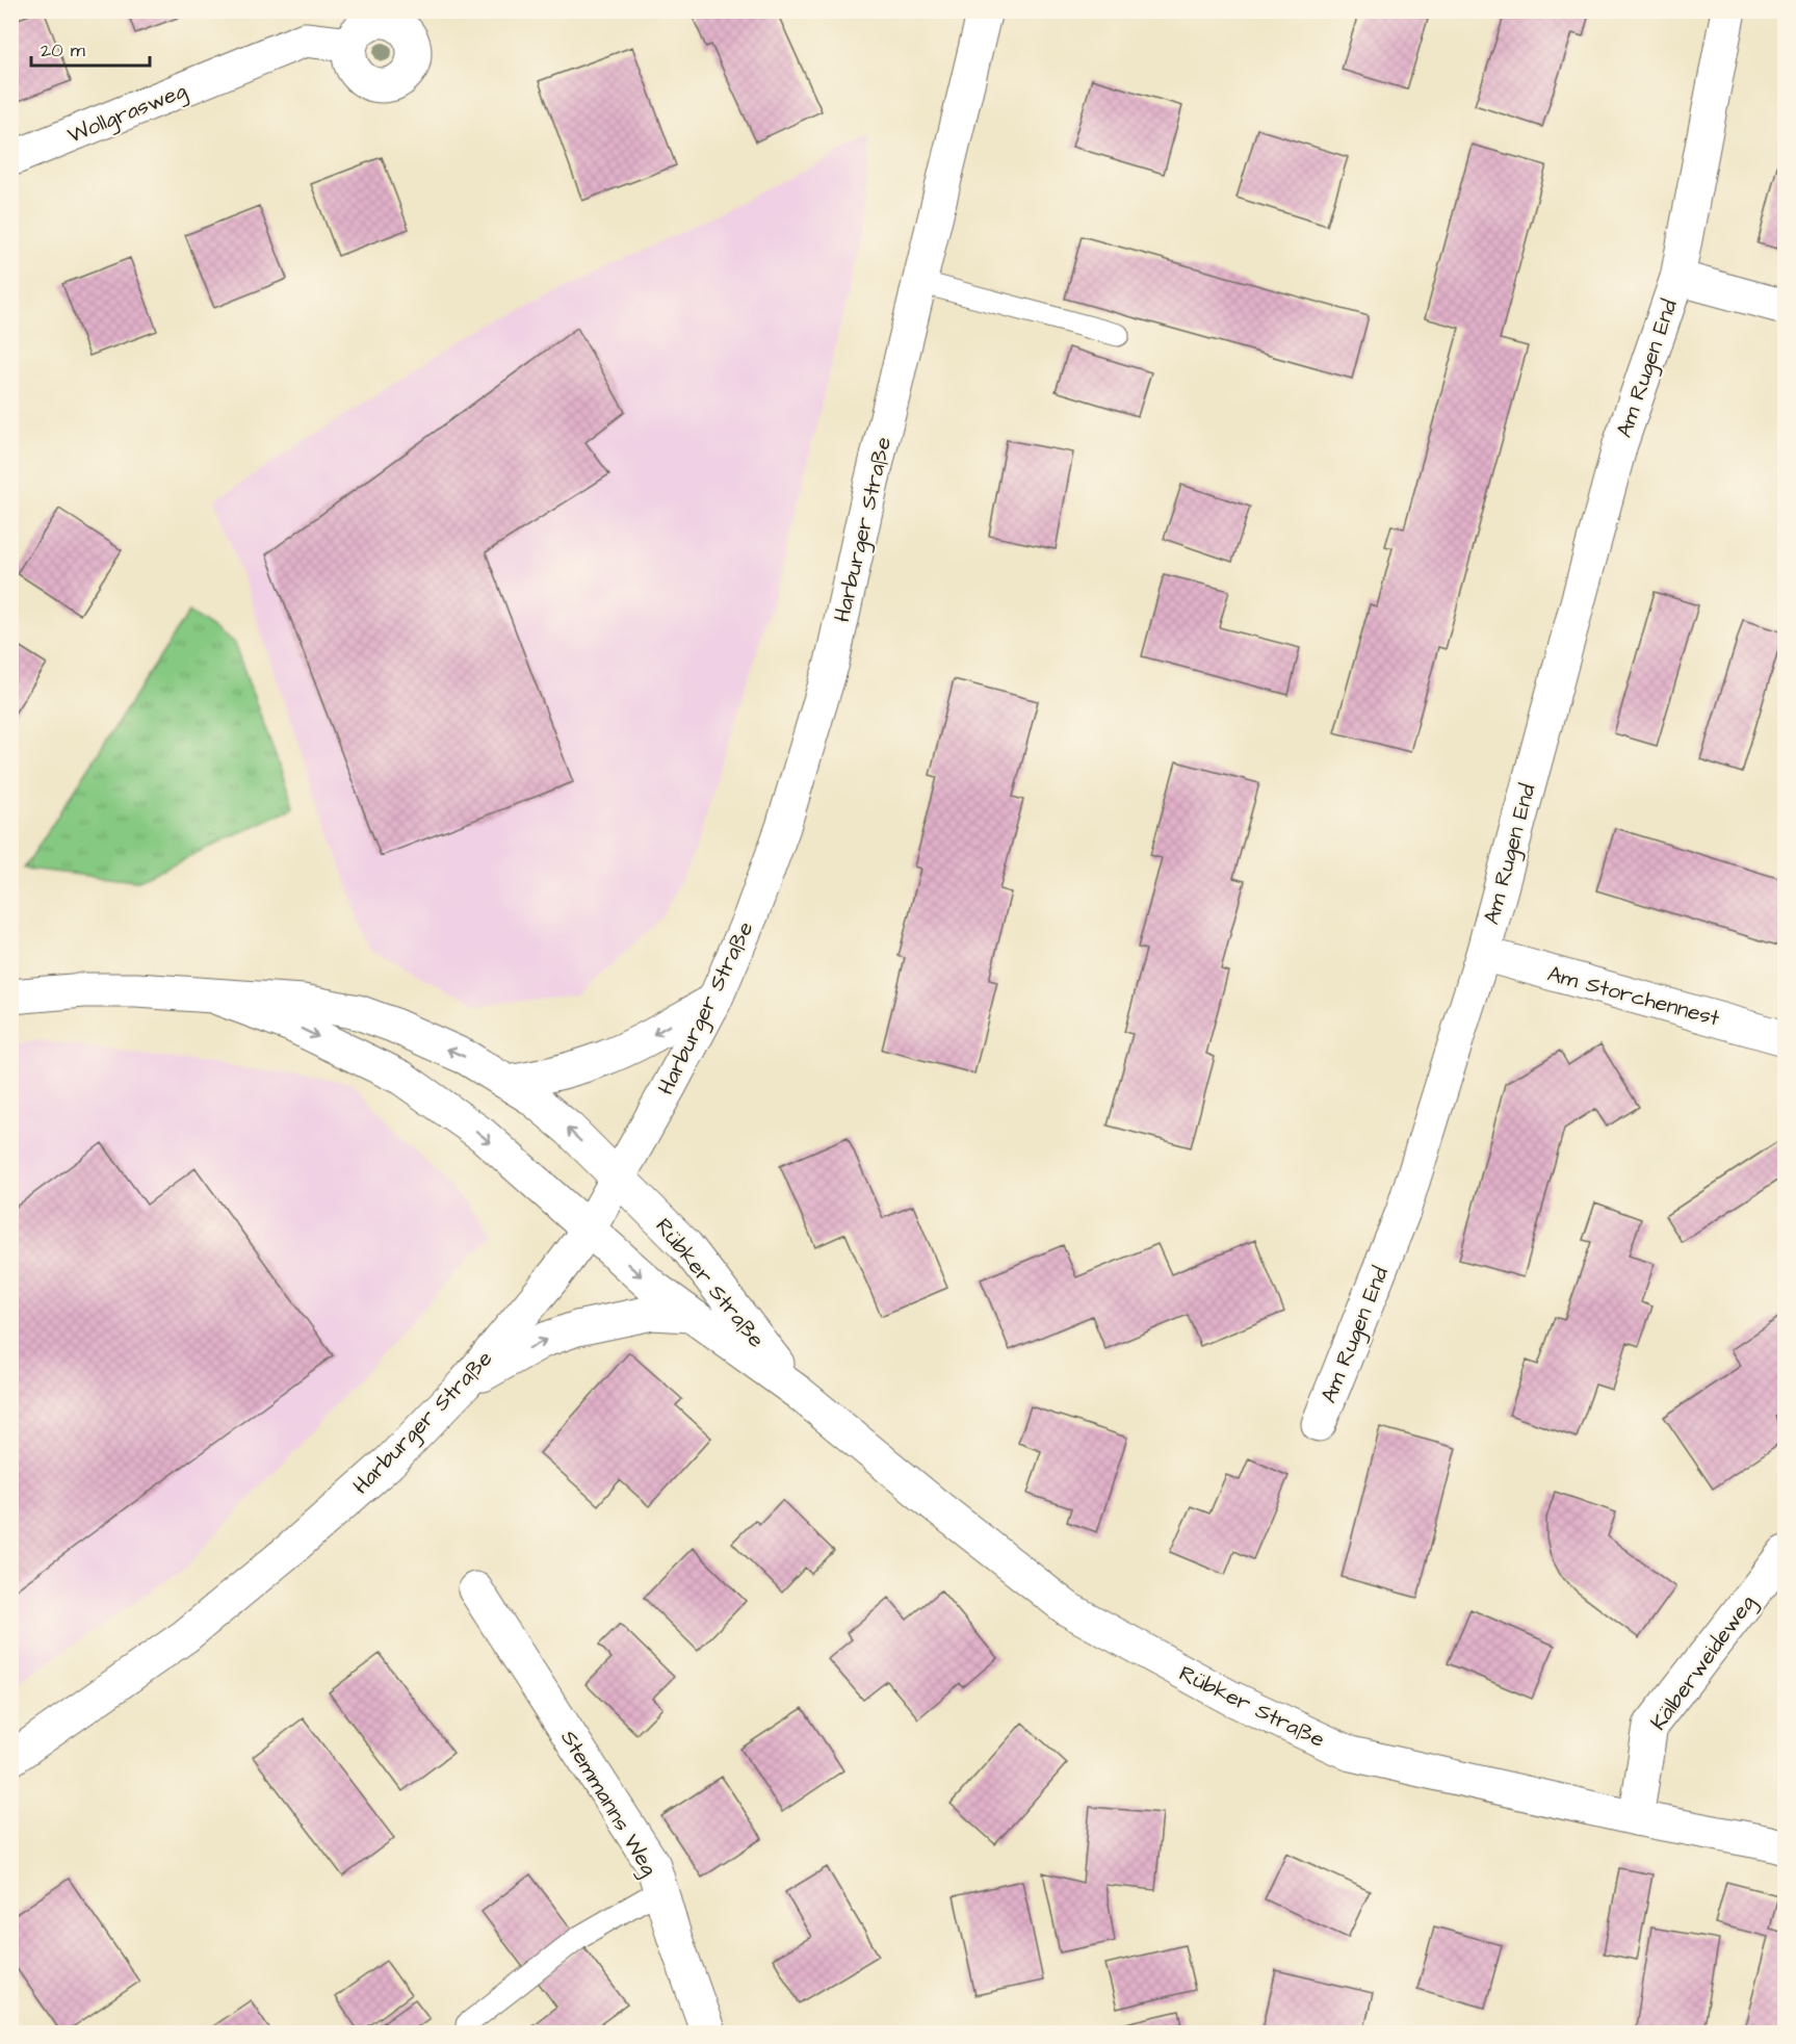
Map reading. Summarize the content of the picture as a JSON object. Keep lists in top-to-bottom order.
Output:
{
  "streets": {
    "street": [
      "Wollgrasweg",
      "Am Rugen End",
      "Harburger Straße",
      "Am Storchennest",
      "Rübker Straße",
      "Kälberweideweg",
      "Stemmanns Weg"
    ]
  },
  "crossings": [
    ["Am Rugen End", "Am Storchennest"],
    ["Harburger Straße", "Rübker Straße"],
    ["Rübker Straße", "Kälberweideweg"]
  ],
  "scale_bar": "20 m"
}
